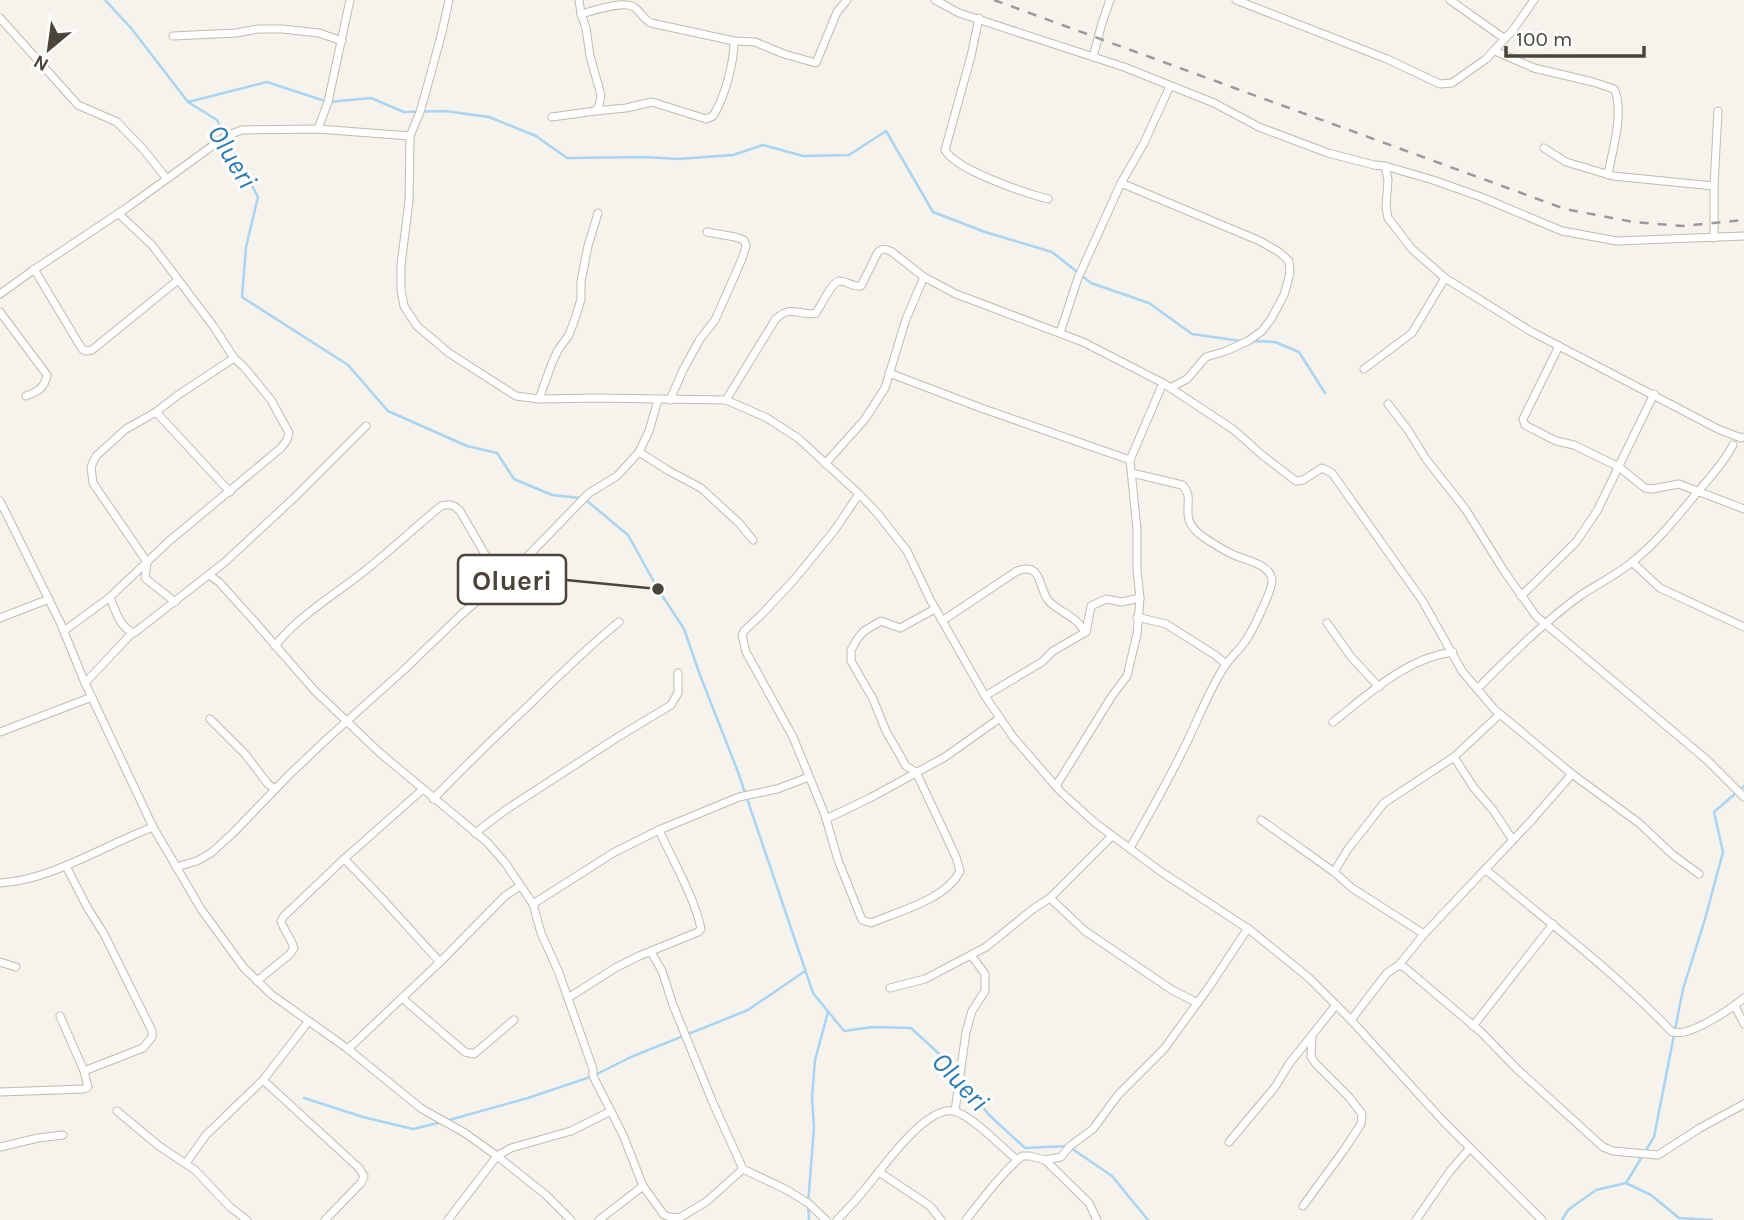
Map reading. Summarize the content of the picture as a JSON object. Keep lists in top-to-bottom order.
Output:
{
  "water": ["Olueri"],
  "places": ["Olueri"],
  "scale_bar": "100 m",
  "north": "bottom left"
}
